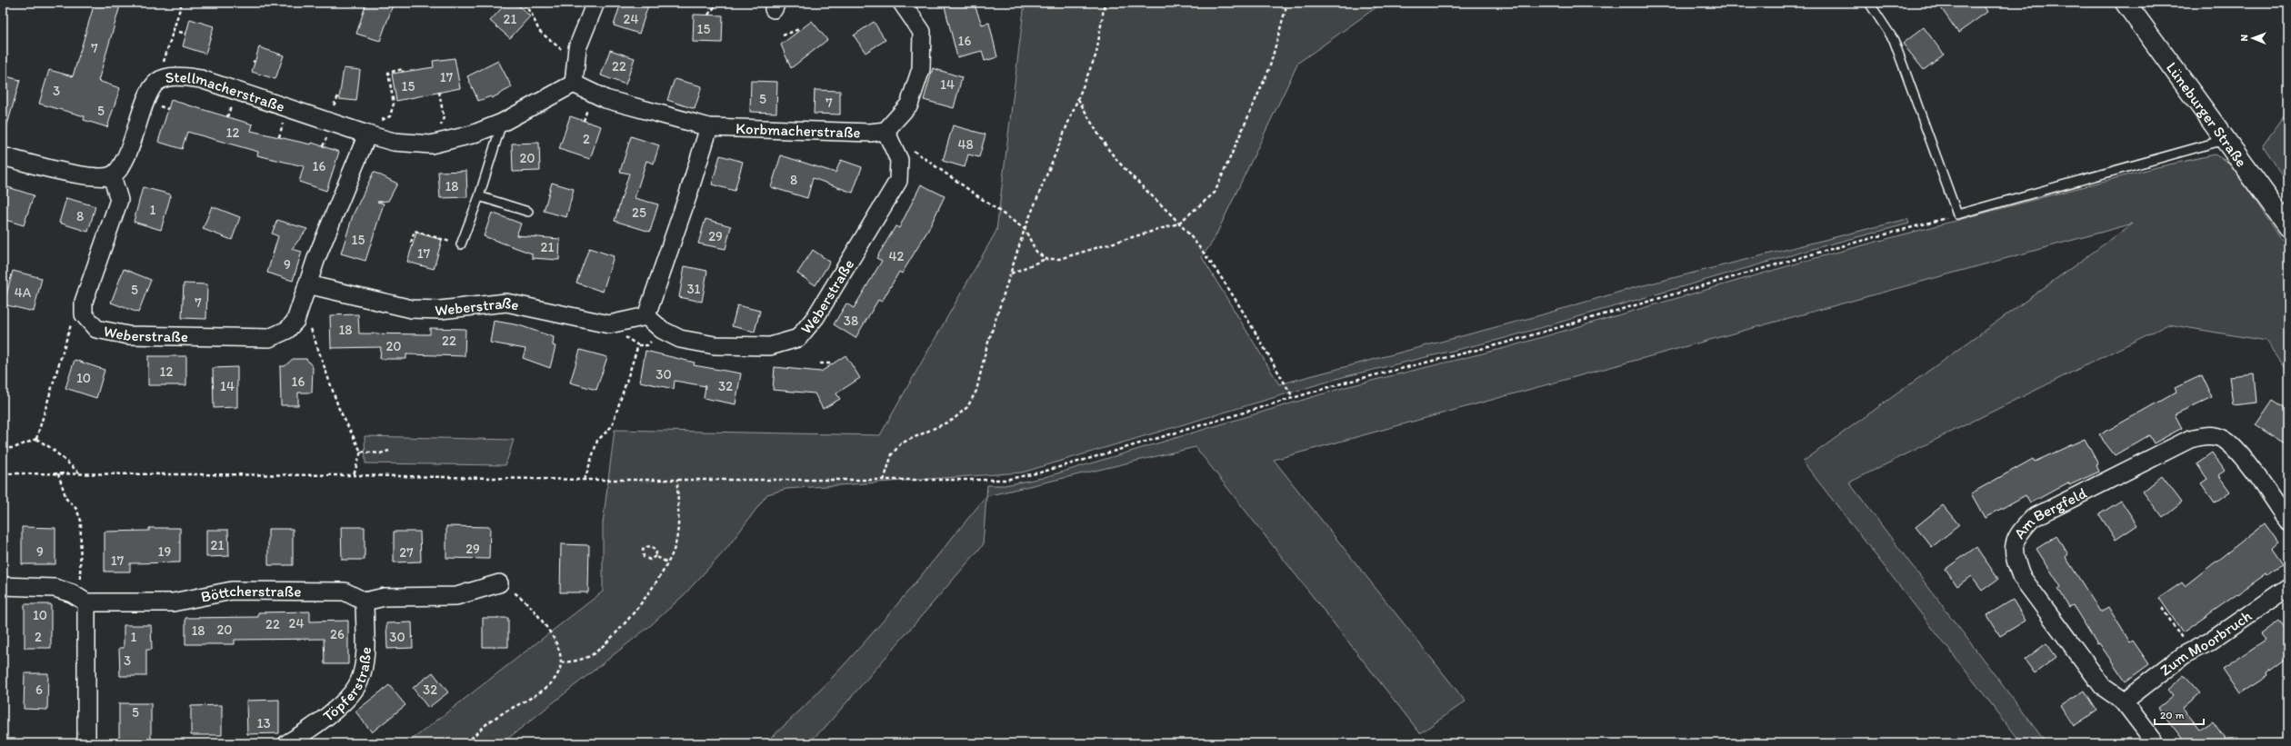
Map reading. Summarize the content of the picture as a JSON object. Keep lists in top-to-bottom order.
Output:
{
  "streets": {
    "street": [
      "Stellmacherstraße",
      "Lüneburger Straße",
      "Korbmacherstraße",
      "Weberstraße",
      "Am Bergfeld",
      "Böttcherstraße",
      "Zum Moorbruch",
      "Töpferstraße"
    ]
  },
  "crossings": [
    ["Stellmacherstraße", "Korbmacherstraße"],
    ["Stellmacherstraße", "Weberstraße"],
    ["Korbmacherstraße", "Weberstraße"],
    ["Am Bergfeld", "Zum Moorbruch"],
    ["Böttcherstraße", "Töpferstraße"]
  ],
  "house_numbers": [
    "21",
    "24",
    "15",
    "16",
    "7",
    "22",
    "17",
    "14",
    "15",
    "3",
    "5",
    "7",
    "5",
    "12",
    "2",
    "48",
    "20",
    "16",
    "8",
    "18",
    "1",
    "25",
    "8",
    "29",
    "15",
    "21",
    "17",
    "42",
    "9",
    "31",
    "5",
    "4A",
    "7",
    "38",
    "18",
    "22",
    "20",
    "12",
    "30",
    "10",
    "16",
    "14",
    "32",
    "21",
    "29",
    "9",
    "19",
    "27",
    "17",
    "10",
    "24",
    "22",
    "20",
    "18",
    "26",
    "2",
    "1",
    "30",
    "3",
    "6",
    "32",
    "5",
    "13"
  ],
  "scale_bar": "20 m",
  "north": "left"
}
